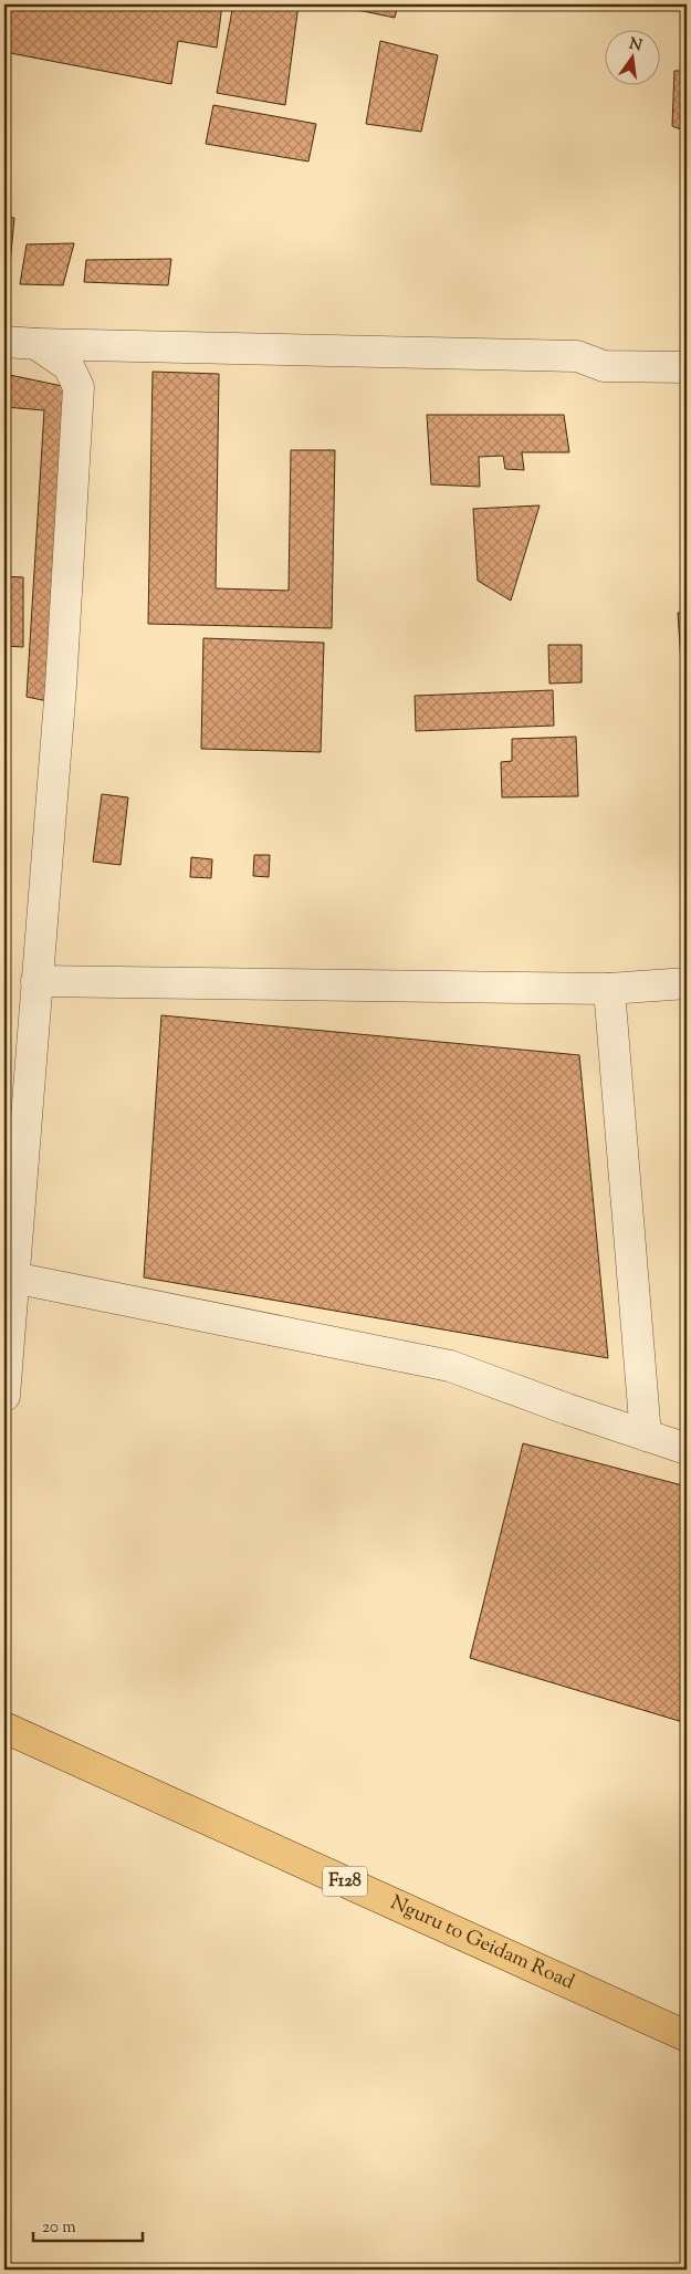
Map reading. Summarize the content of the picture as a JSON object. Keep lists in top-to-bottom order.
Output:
{
  "streets": {
    "main road": ["F128", "Nguru to Geidam Road"]
  },
  "scale_bar": "20 m",
  "north": "top"
}
